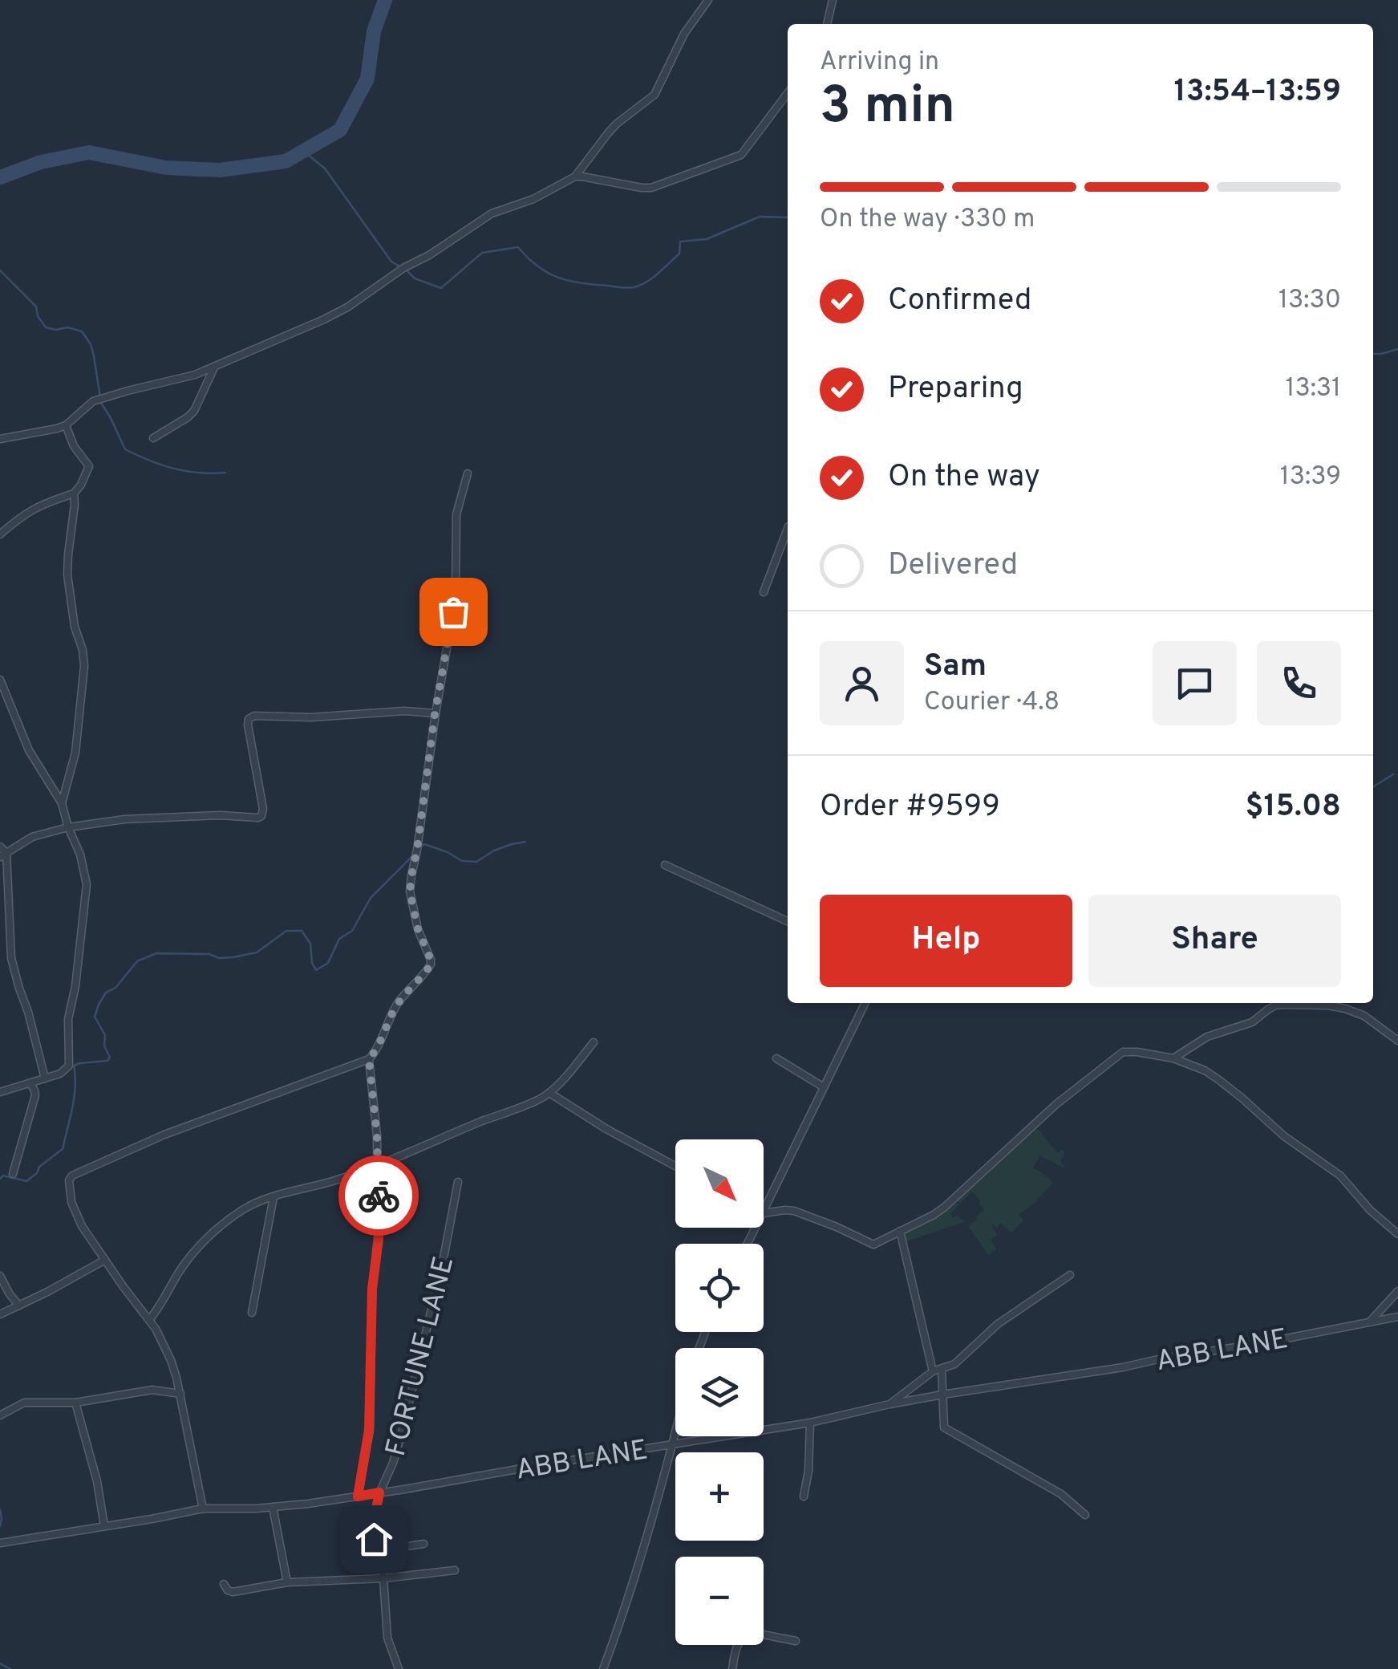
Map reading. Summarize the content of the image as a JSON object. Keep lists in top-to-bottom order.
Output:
{
  "streets": {
    "street": ["ABB LANE", "FORTUNE LANE"]
  },
  "crossings": [
    ["ABB LANE", "FORTUNE LANE"]
  ],
  "north": "bottom right",
  "page": {
    "heading": ["3 min", "Arriving in", "13:54–13:59"],
    "panel": [
      "Sam",
      "Courier · 4.8",
      "Order #9599",
      "$15.08"
    ],
    "bar": "On the way · 330 m",
    "list": [
      ["Confirmed", "13:30"],
      ["Preparing", "13:31"],
      ["On the way", "13:39"],
      "Delivered"
    ],
    "buttons": ["Help", "Share"],
    "map_buttons": ["+", "−"]
  }
}
